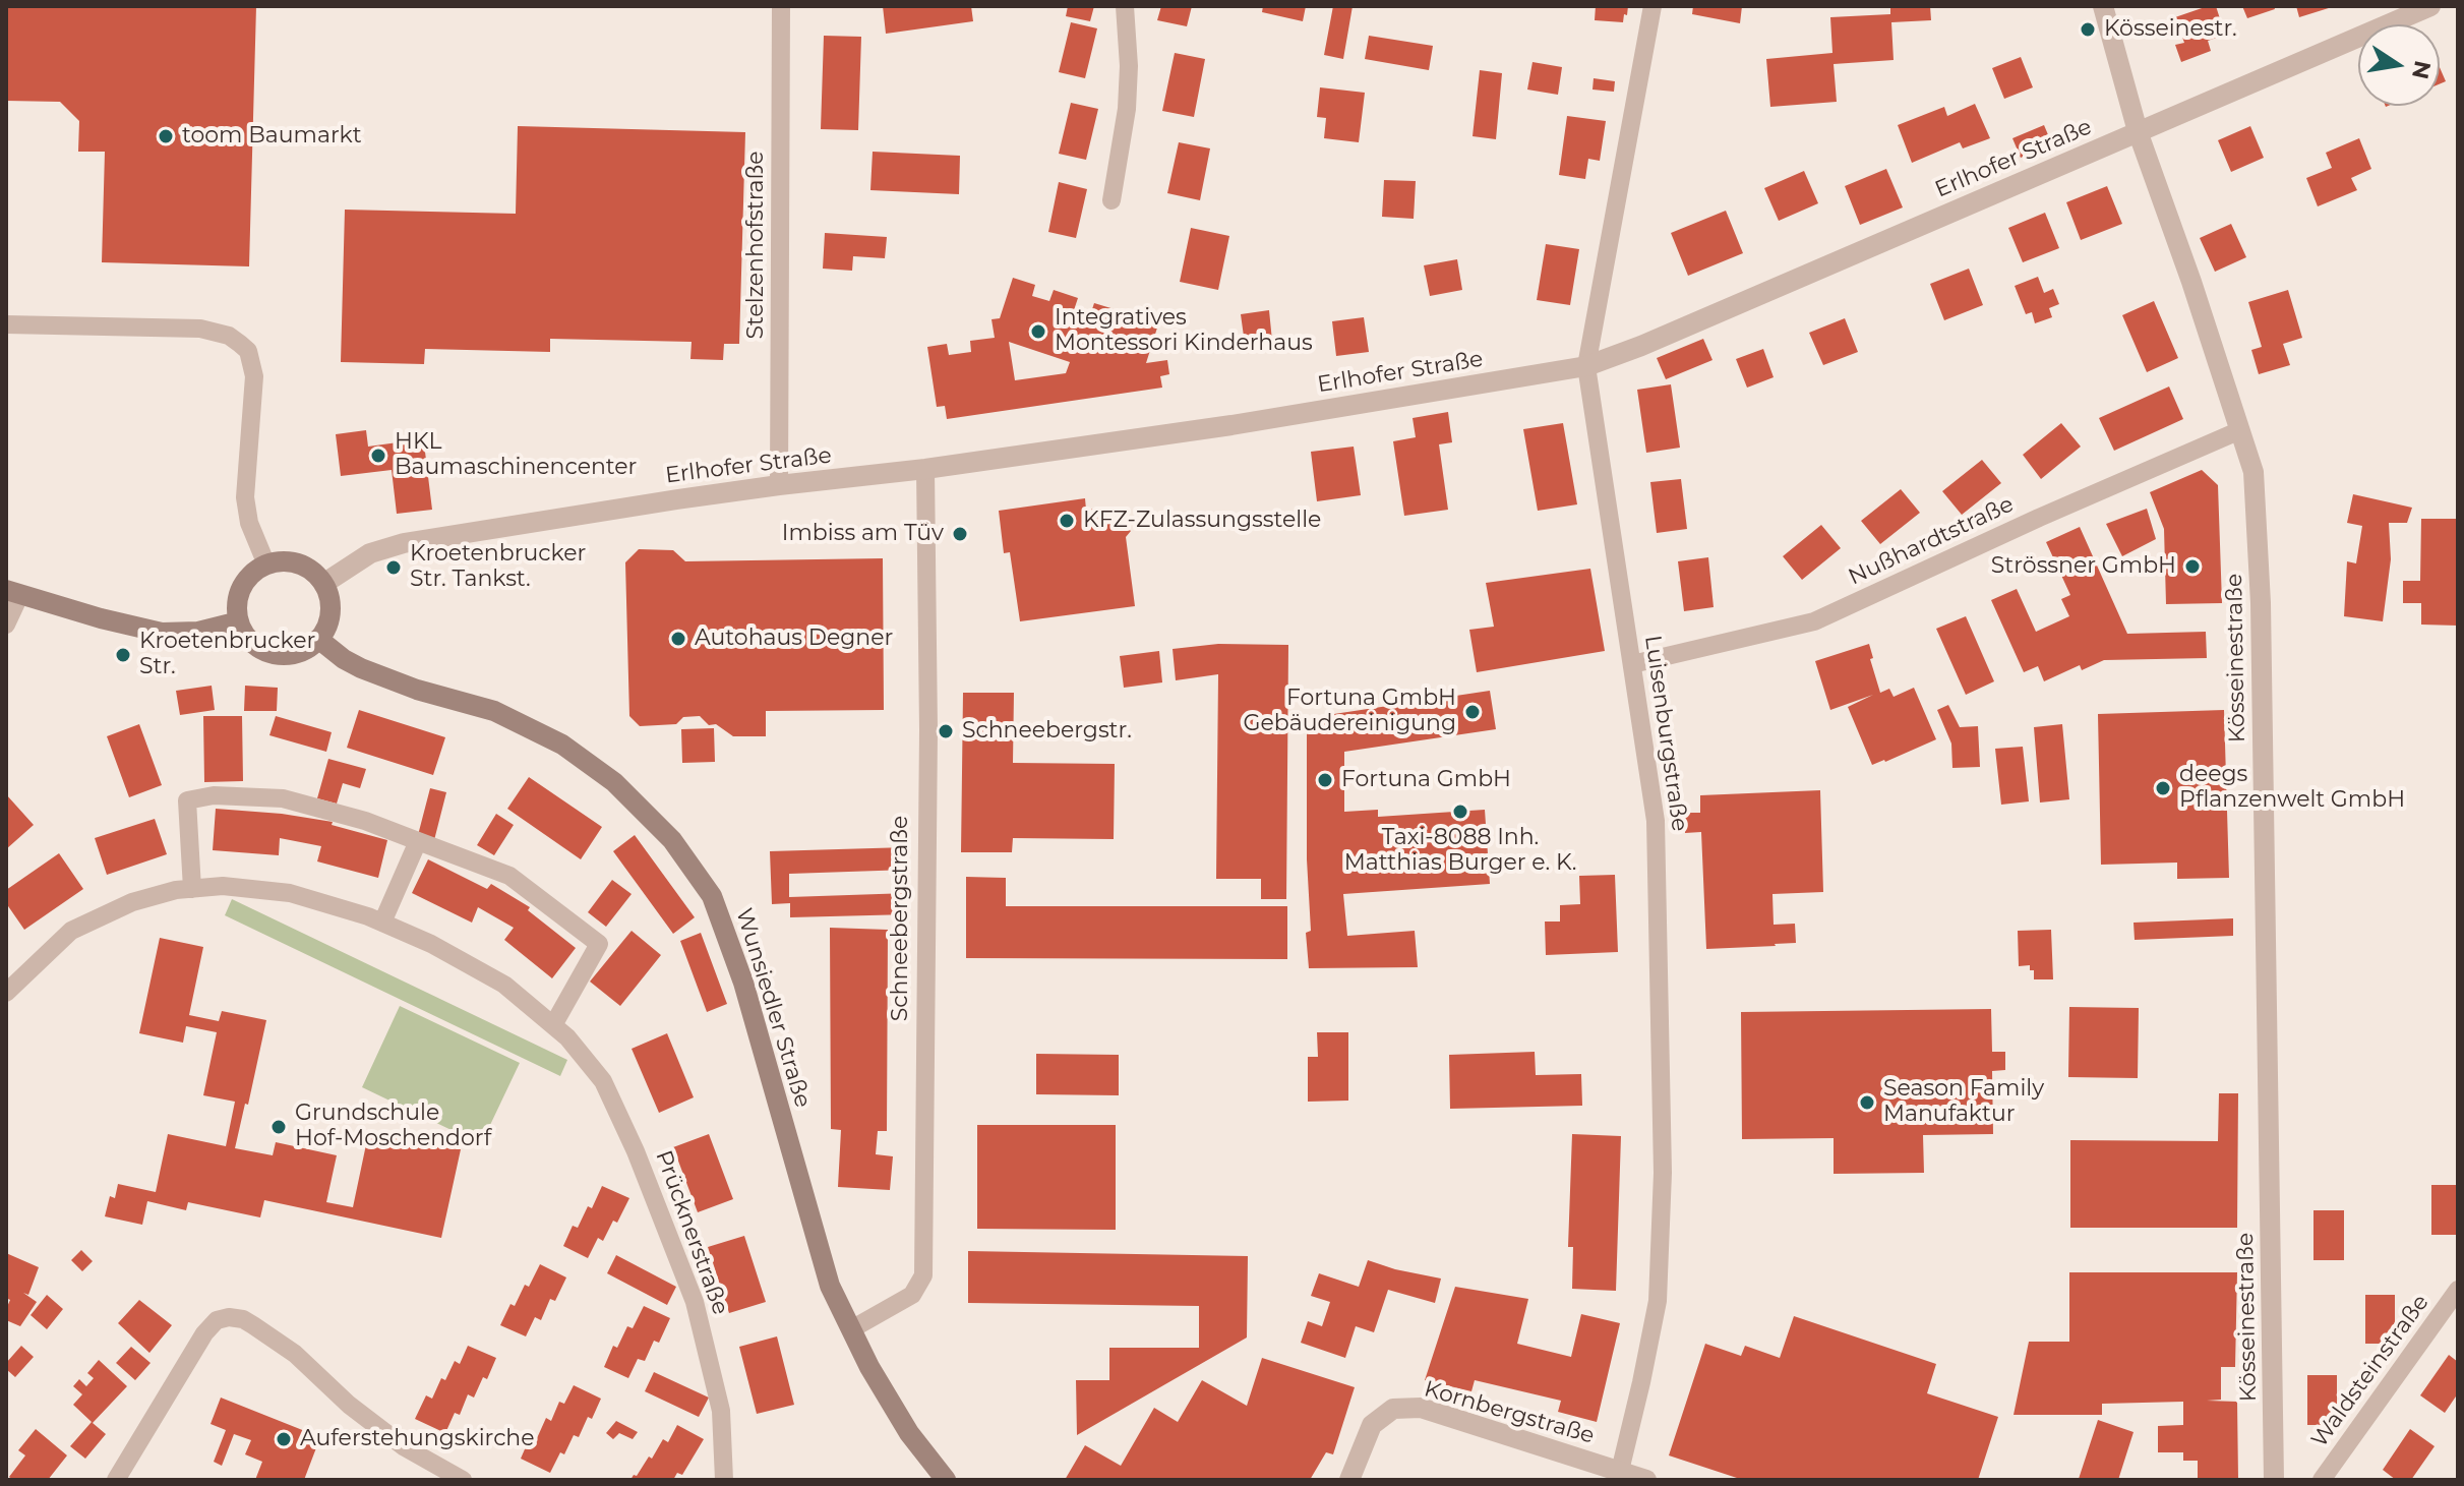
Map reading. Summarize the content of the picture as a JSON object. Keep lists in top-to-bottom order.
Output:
{
  "streets": {
    "main road": ["Wunsiedler Straße"],
    "street": [
      "Erlhofer Straße",
      "Stelzenhofstraße",
      "Nußhardtstraße",
      "Kösseinestraße",
      "Luisenburgstraße",
      "Schneebergstraße",
      "Prücknerstraße",
      "Waldsteinstraße",
      "Kornbergstraße"
    ]
  },
  "crossings": [
    ["Erlhofer Straße", "Stelzenhofstraße"],
    ["Erlhofer Straße", "Kösseinestraße"],
    ["Erlhofer Straße", "Luisenburgstraße"],
    ["Erlhofer Straße", "Schneebergstraße"],
    ["Erlhofer Straße", "Wunsiedler Straße"],
    ["Nußhardtstraße", "Kösseinestraße"],
    ["Nußhardtstraße", "Luisenburgstraße"],
    ["Luisenburgstraße", "Kornbergstraße"],
    ["Schneebergstraße", "Wunsiedler Straße"]
  ],
  "places": [
    "Kösseinestr.",
    "toom Baumarkt",
    "Integratives Montessori Kinderhaus",
    "HKL Baumaschinencenter",
    "KFZ-Zulassungsstelle",
    "Imbiss am Tüv",
    "Strössner GmbH",
    "Kroetenbrucker Str. Tankst.",
    "Autohaus Degner",
    "Kroetenbrucker Str.",
    "Fortuna GmbH Gebäudereinigung",
    "Schneebergstr.",
    "Fortuna GmbH",
    "deegs Pflanzenwelt GmbH",
    "Taxi-8088 Inh. Matthias Burger e. K.",
    "Season Family Manufaktur",
    "Grundschule Hof-Moschendorf",
    "Auferstehungskirche"
  ],
  "north": "right"
}
